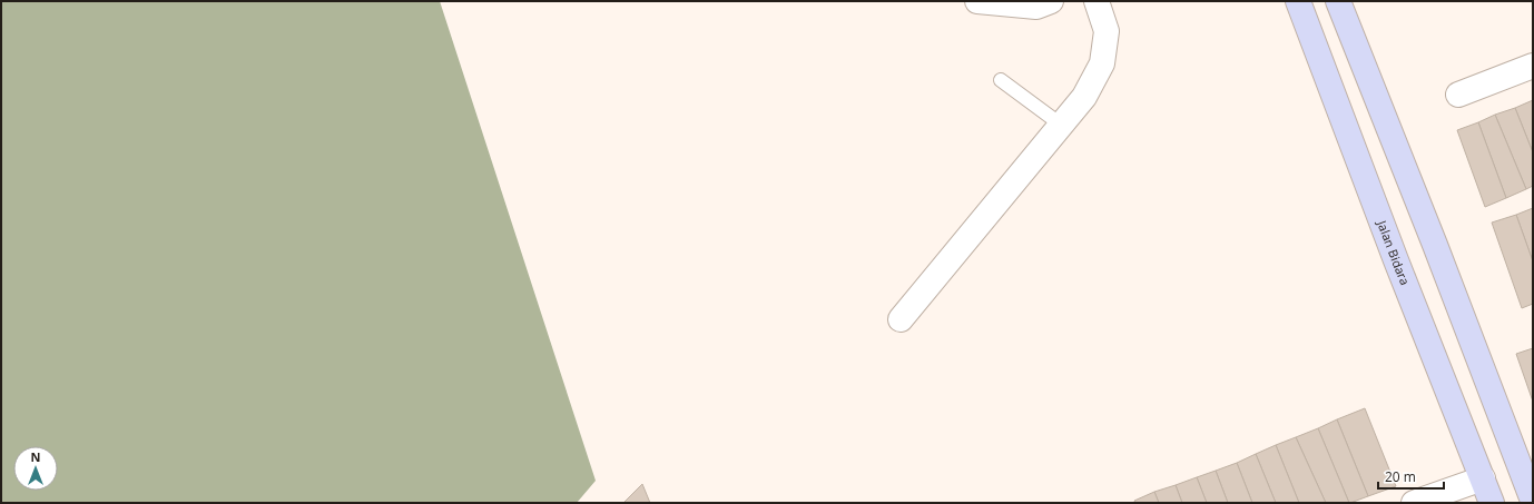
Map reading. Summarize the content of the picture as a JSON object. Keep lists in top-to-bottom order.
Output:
{
  "streets": {
    "main road": ["Jalan Bidara"]
  },
  "scale_bar": "20 m",
  "north": "top"
}
